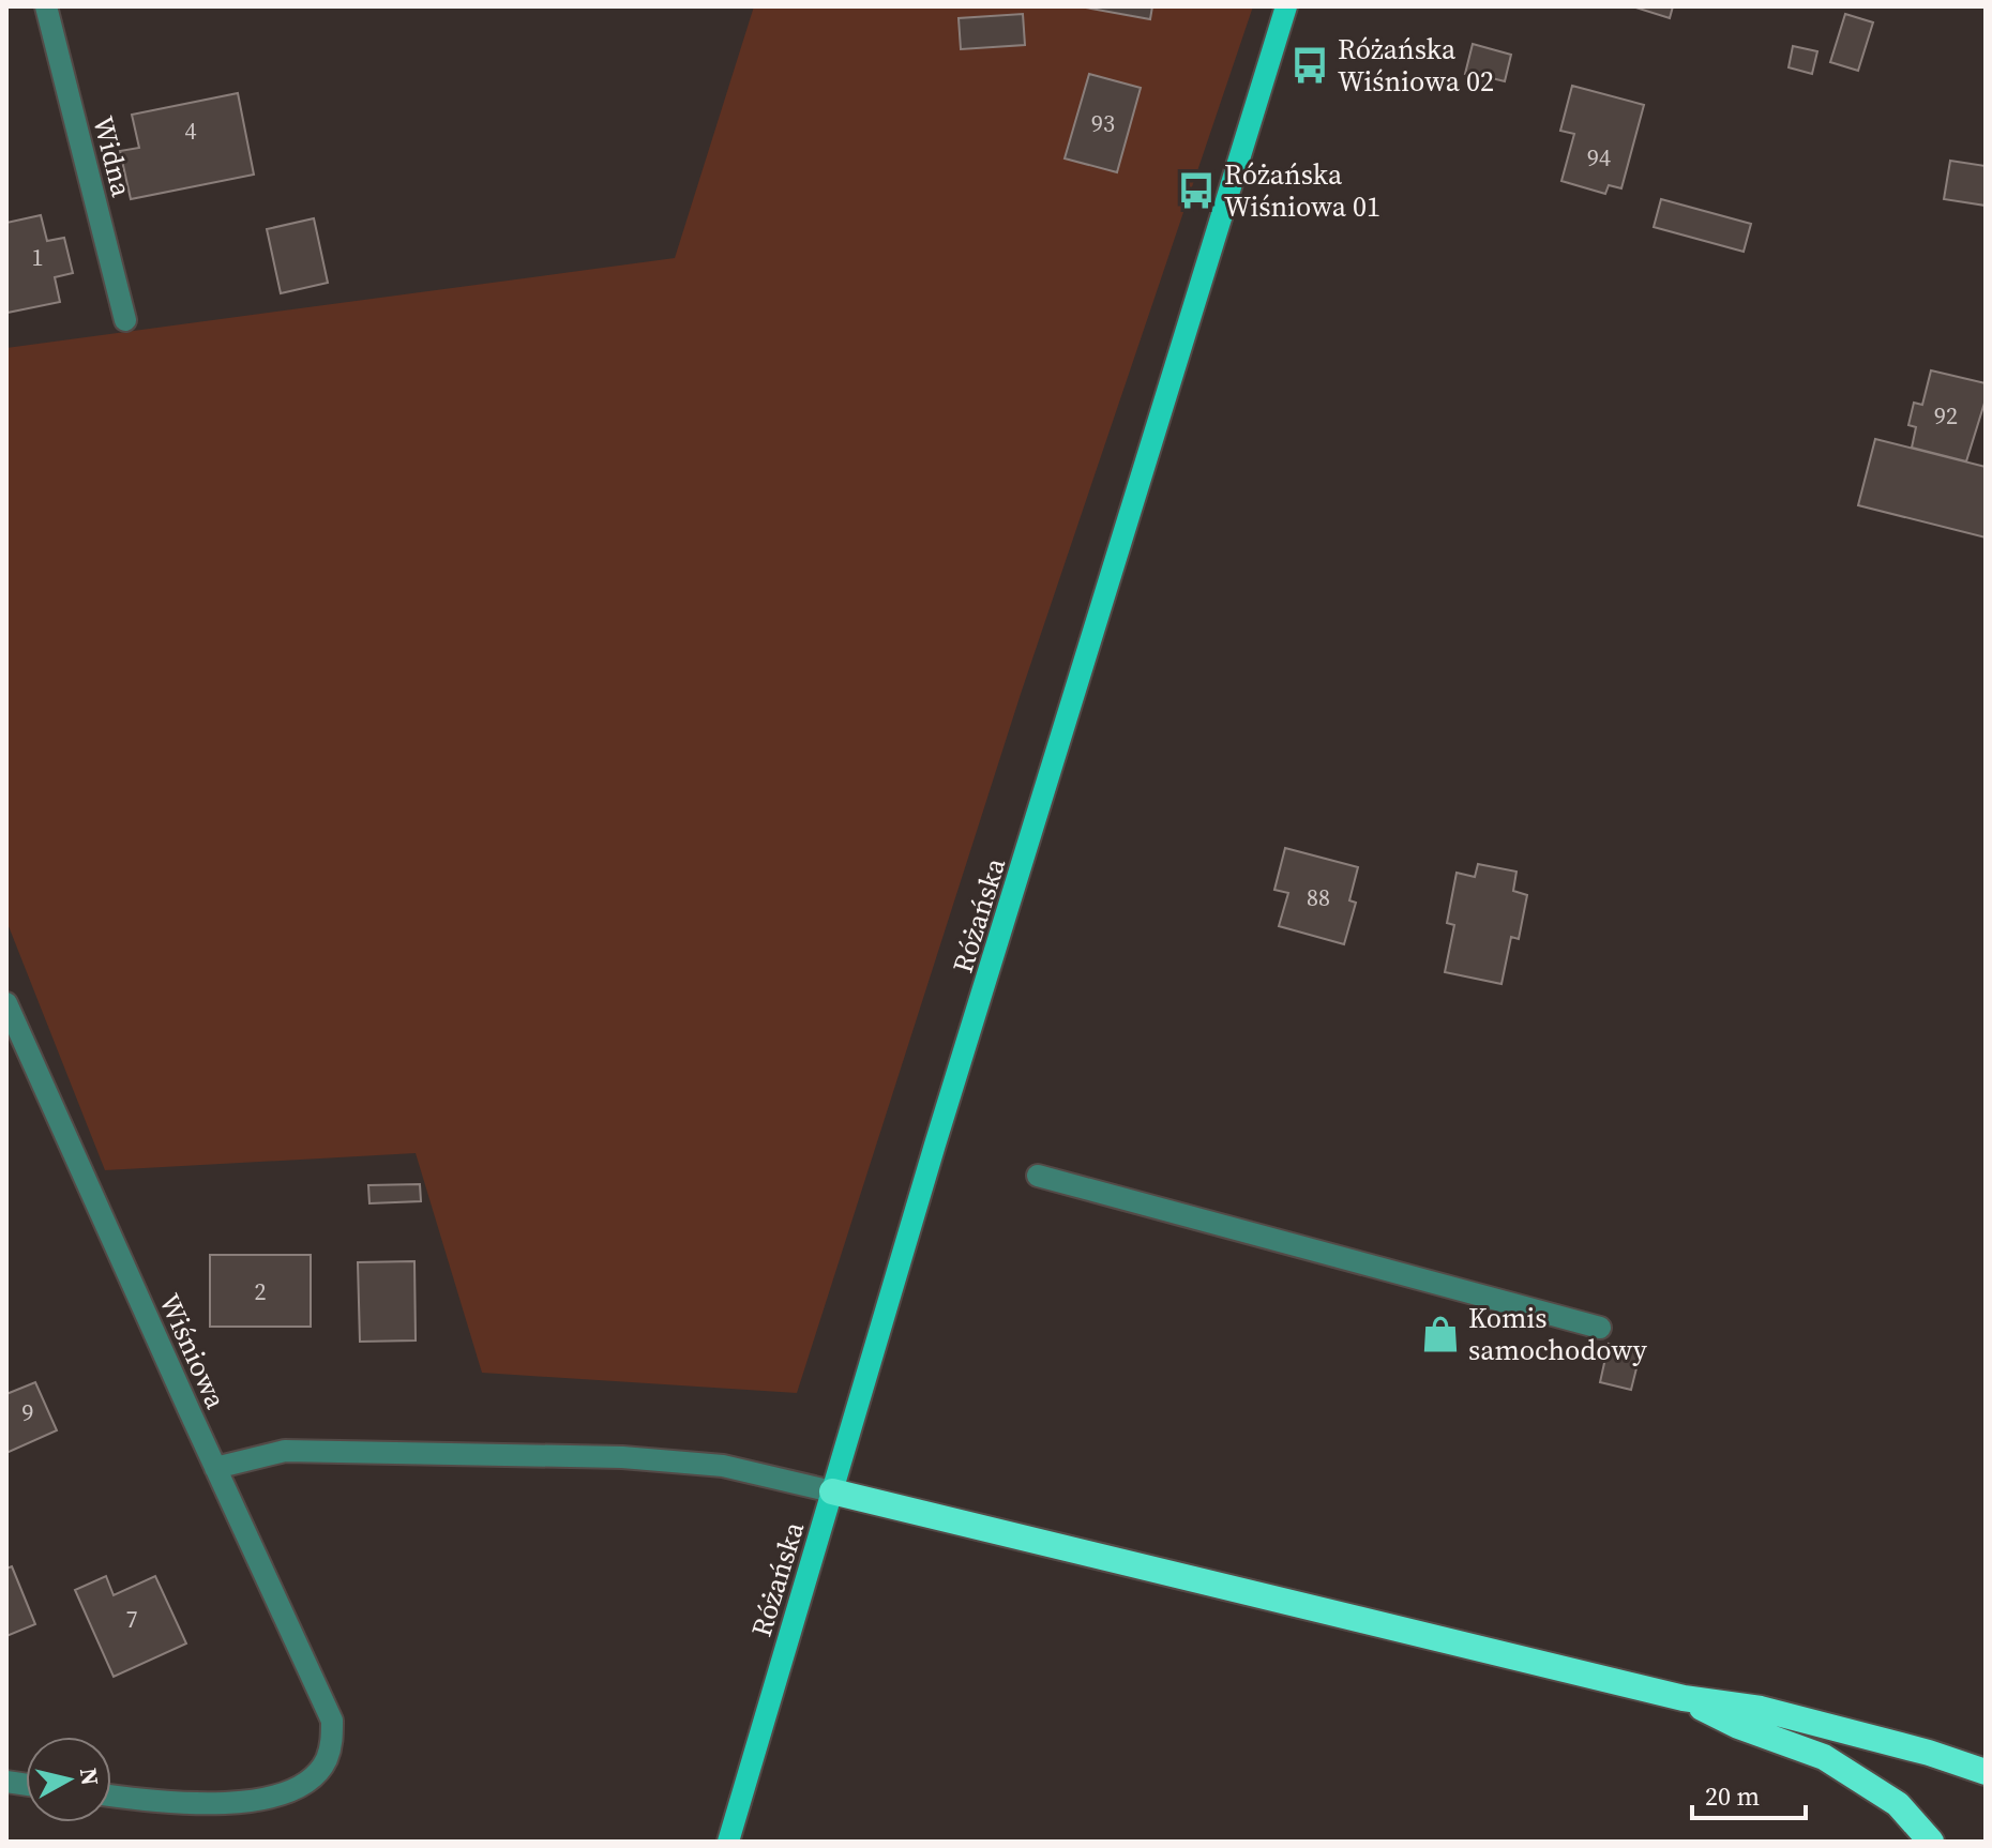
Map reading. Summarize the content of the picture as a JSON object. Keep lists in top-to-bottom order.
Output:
{
  "streets": {
    "main road": ["Różańska"],
    "street": ["Widna", "Wiśniowa"]
  },
  "places": {
    "bus stop": ["Różańska Wiśniowa 02", "Różańska Wiśniowa 01"],
    "shop": ["Komis samochodowy"]
  },
  "house_numbers": [
    "93",
    "4",
    "94",
    "1",
    "92",
    "88",
    "2",
    "9",
    "7"
  ],
  "scale_bar": "20 m",
  "north": "right"
}
